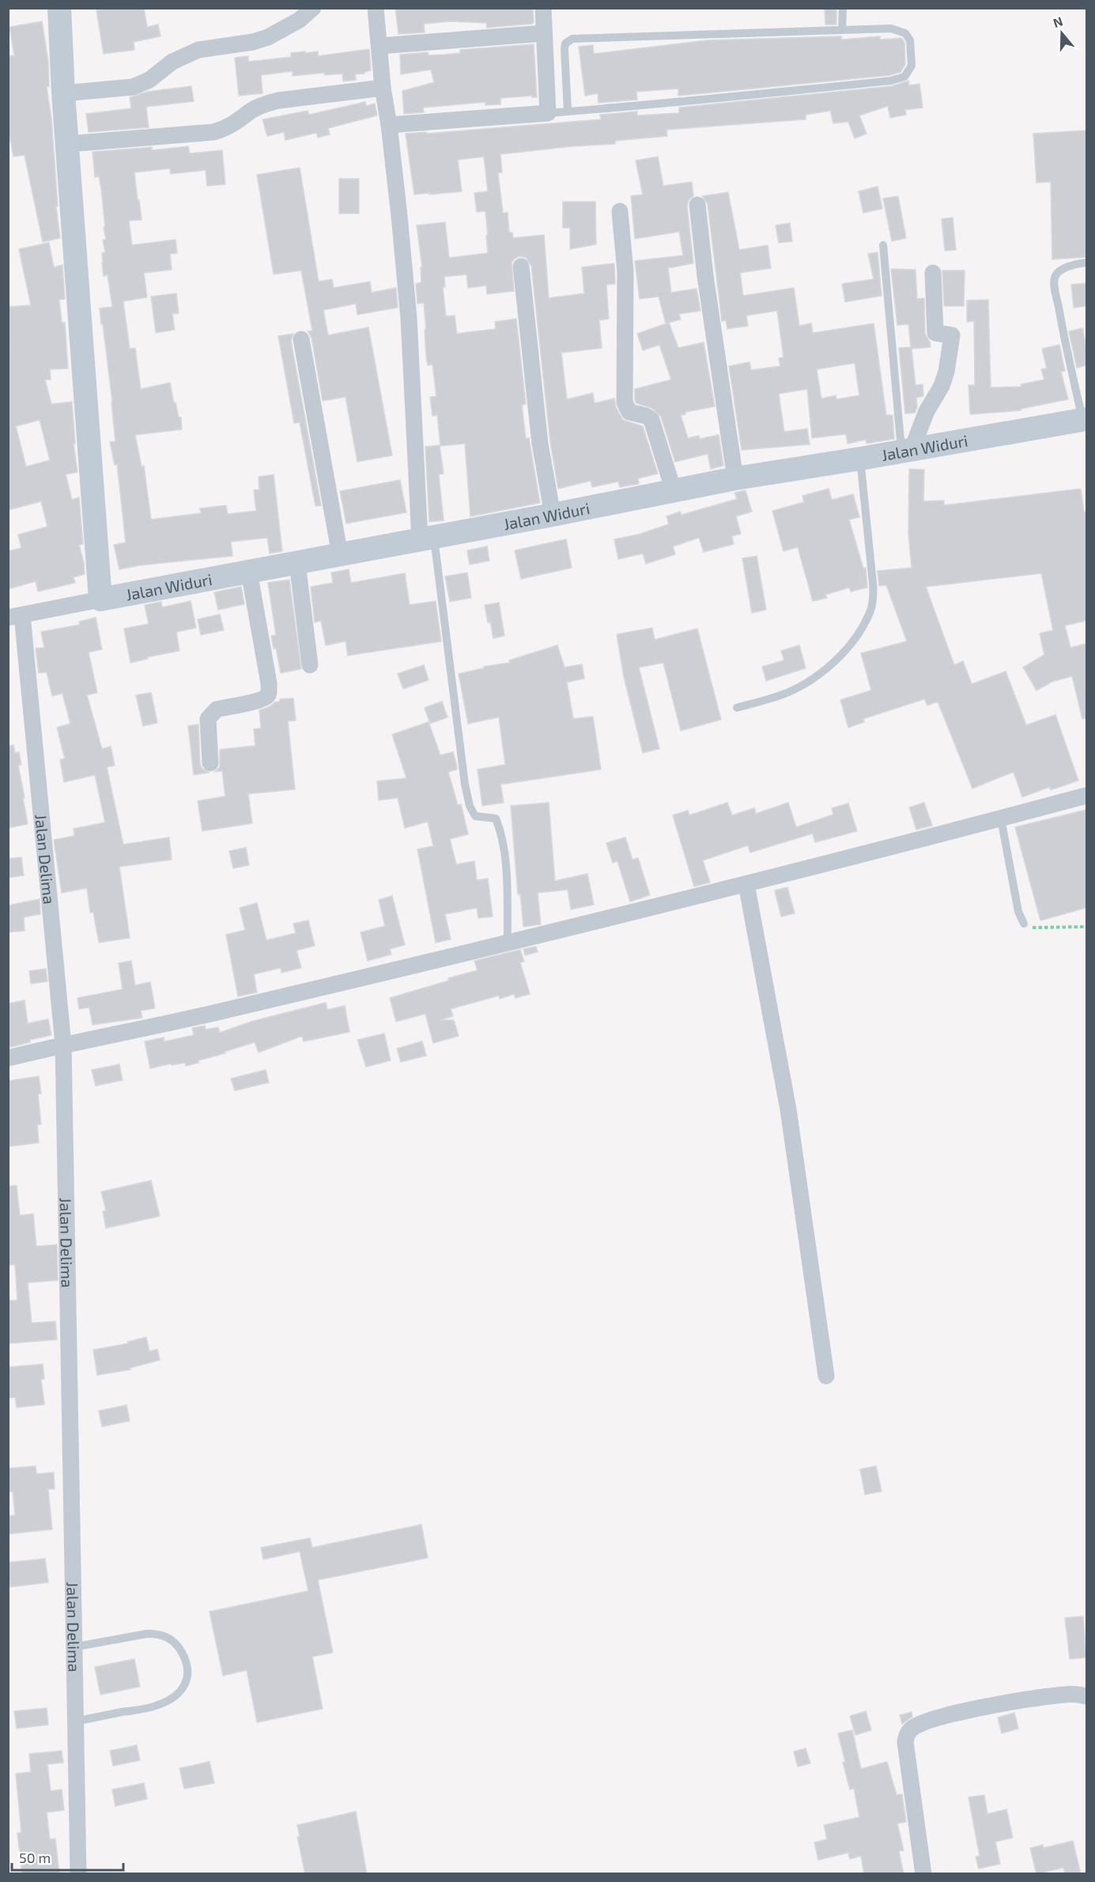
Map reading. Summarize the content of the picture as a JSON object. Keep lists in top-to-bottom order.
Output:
{
  "streets": {
    "main road": ["Jalan Widuri"],
    "street": ["Jalan Delima"]
  },
  "crossings": [
    ["Jalan Widuri", "Jalan Delima"]
  ],
  "scale_bar": "50 m",
  "north": "top"
}
